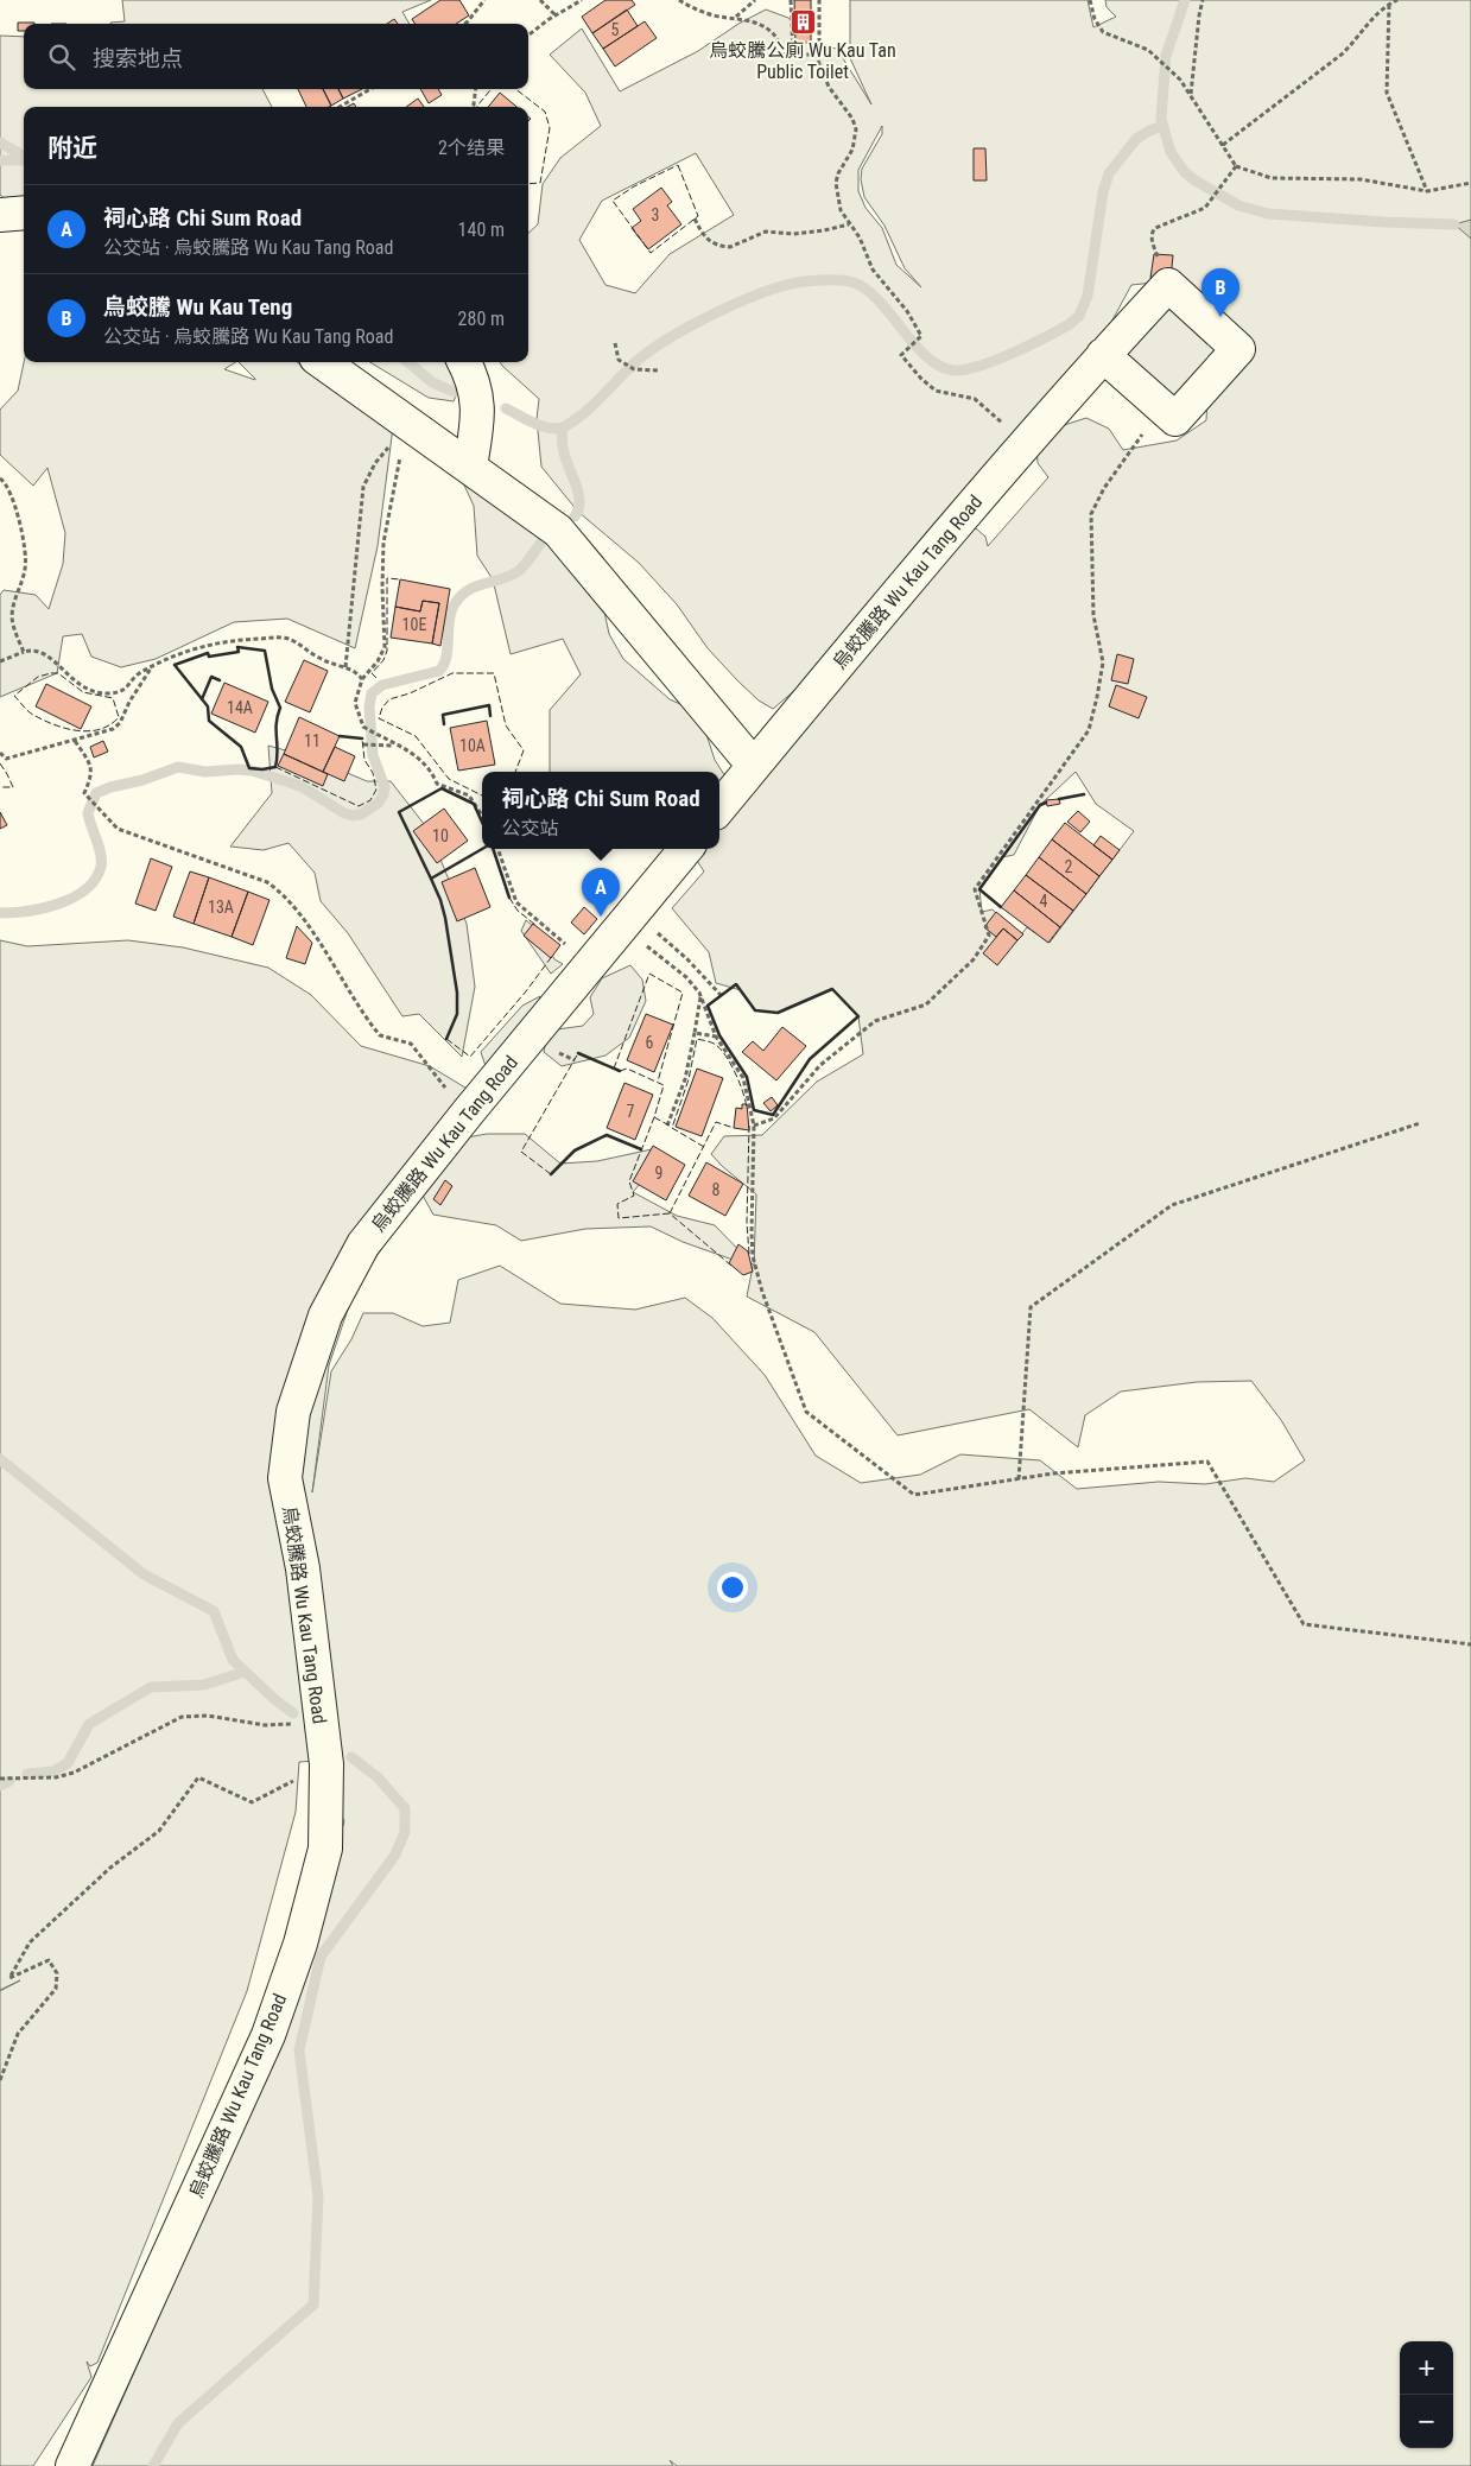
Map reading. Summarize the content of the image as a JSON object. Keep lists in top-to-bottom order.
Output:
{
  "streets": {
    "street": ["烏蛟騰路 Wu Kau Tang Road"]
  },
  "places": {
    "building": ["烏蛟騰公廁 Wu Kau Tan Public Toilet"]
  },
  "house_numbers": [
    "5",
    "3",
    "10E",
    "14A",
    "11",
    "10A",
    "10",
    "2",
    "4",
    "13A",
    "6",
    "7",
    "9",
    "8"
  ],
  "page": {
    "search": "搜索地点",
    "heading": ["附近", "2个结果"],
    "list": [
      {
        "mark": "A",
        "name": "祠心路 Chi Sum Road",
        "note": "公交站 · 烏蛟騰路 Wu Kau Tang Road",
        "value": "140 m"
      },
      {
        "mark": "B",
        "name": "烏蛟騰 Wu Kau Teng",
        "note": "公交站 · 烏蛟騰路 Wu Kau Tang Road",
        "value": "280 m"
      }
    ],
    "pins": ["B", "A"],
    "popup": ["祠心路 Chi Sum Road", "公交站"],
    "map_buttons": ["+", "−"]
  }
}
